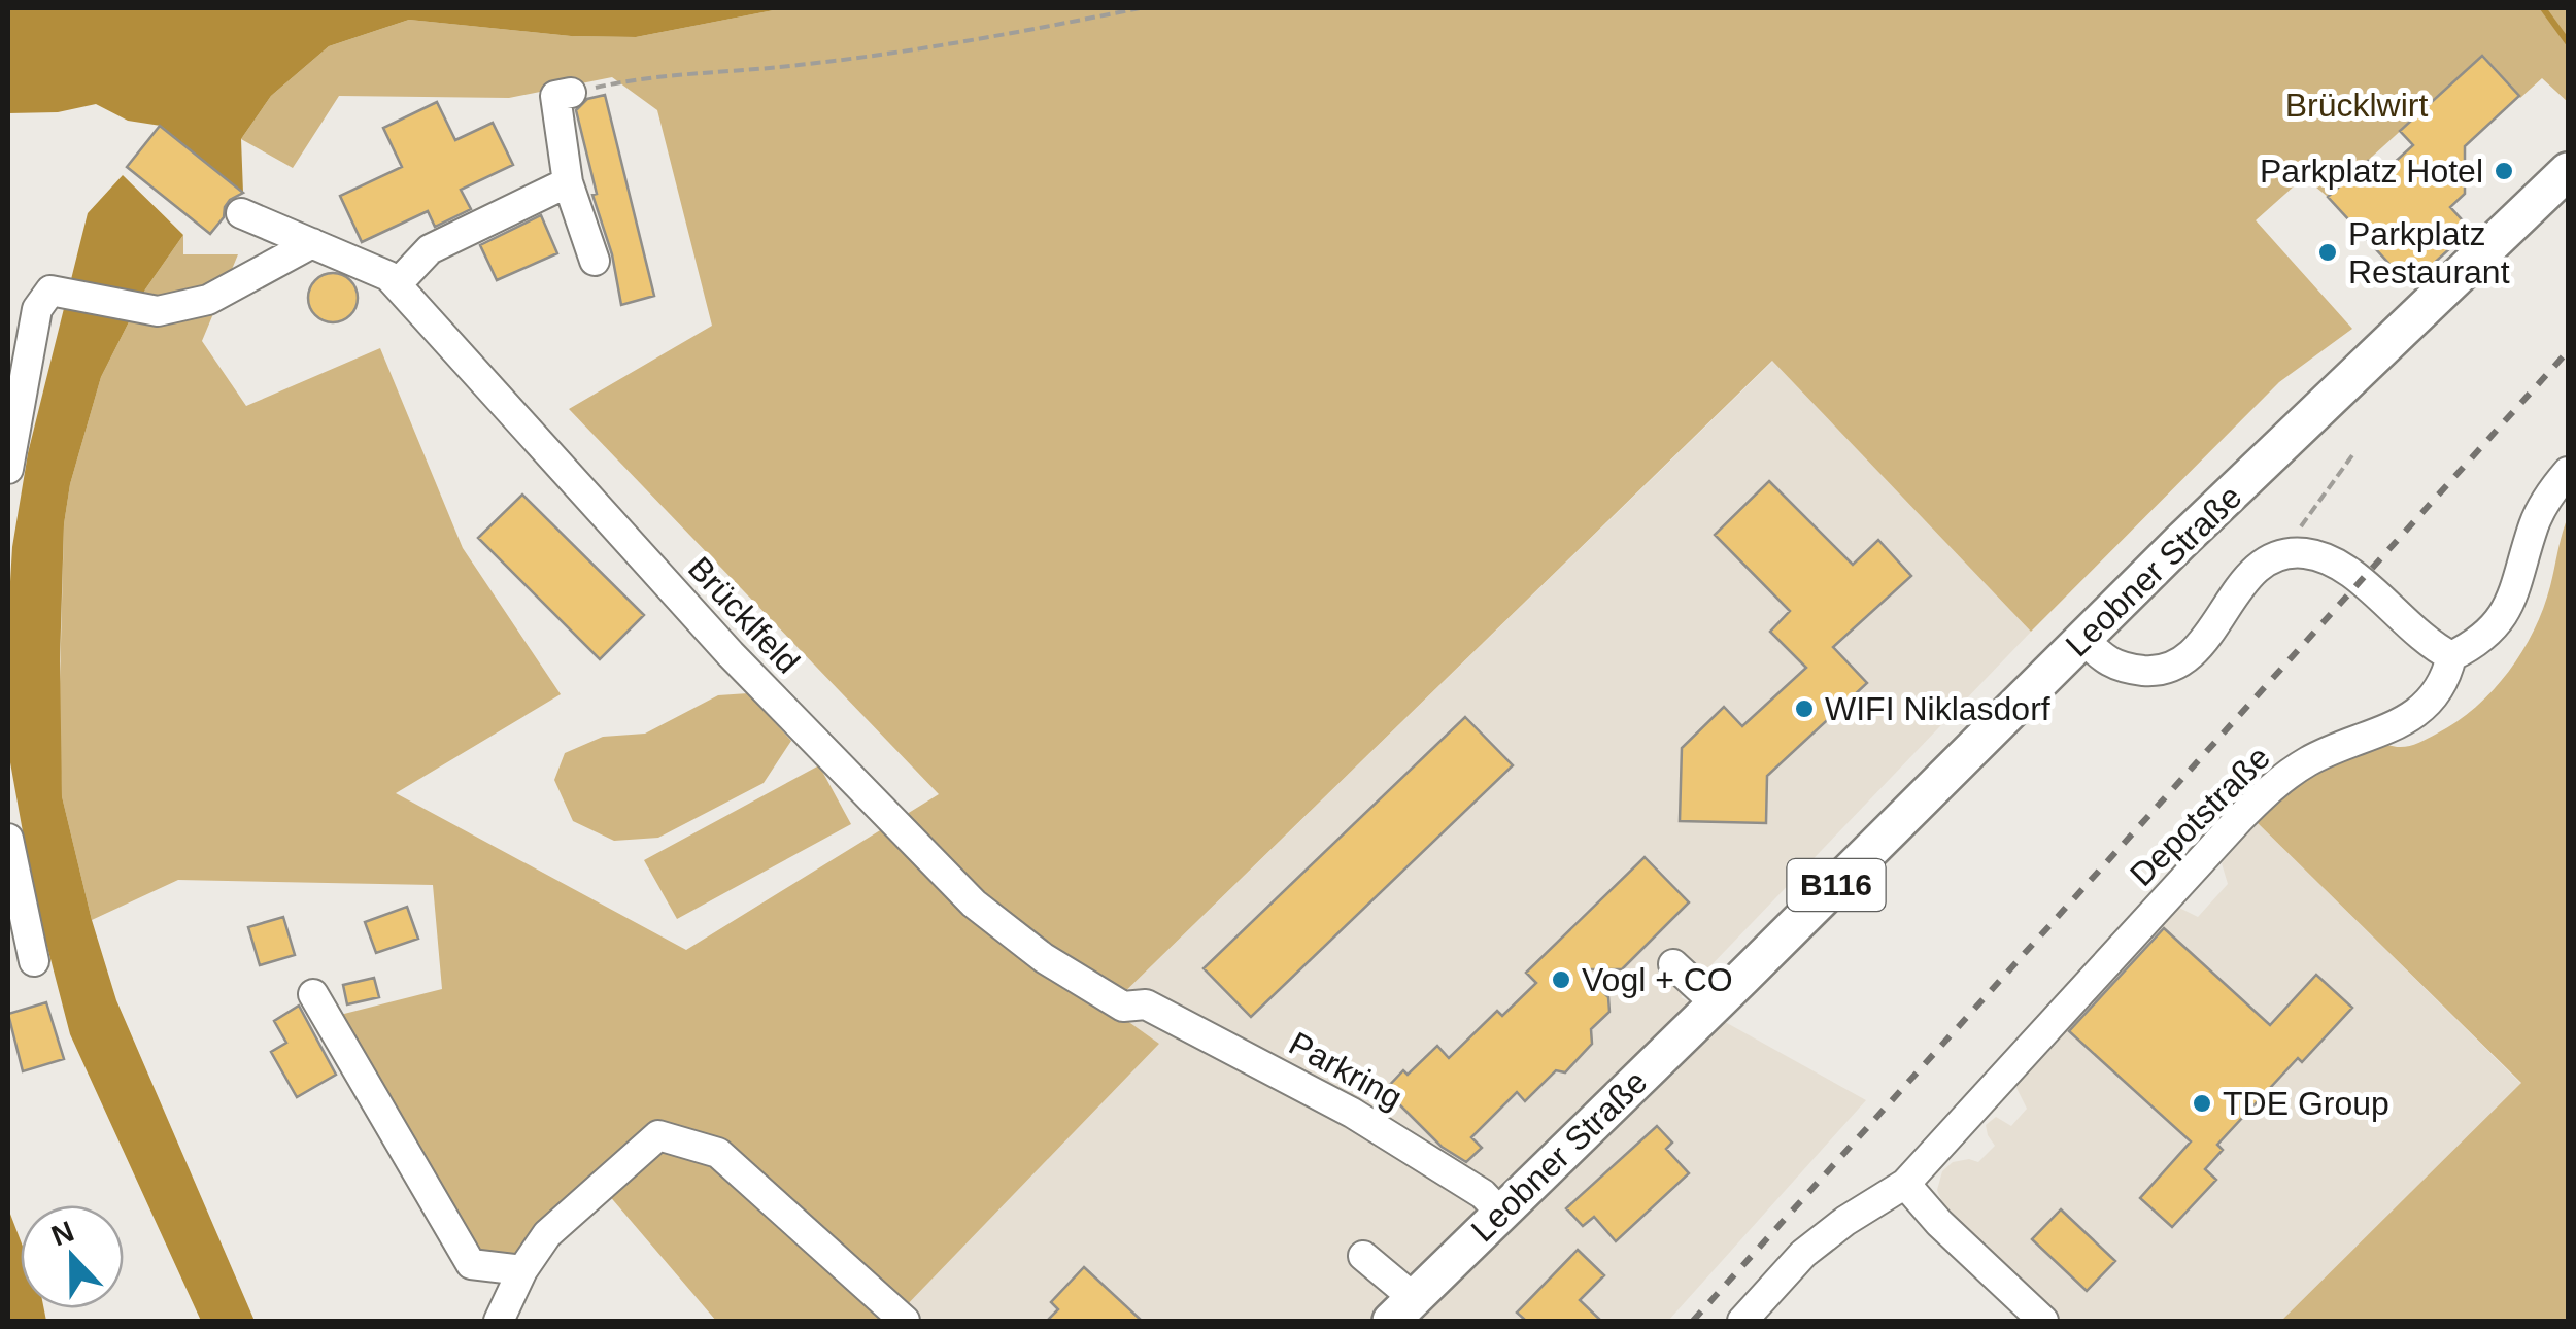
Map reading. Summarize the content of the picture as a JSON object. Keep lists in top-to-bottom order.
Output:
{
  "streets": {
    "main road": ["Leobner Straße", "B116"],
    "street": ["Brücklfeld", "Depotstraße", "Parkring"]
  },
  "crossings": [
    ["Leobner Straße", "Parkring"],
    ["Brücklfeld", "Parkring"]
  ],
  "parks": ["Brücklwirt"],
  "places": [
    "Parkplatz Hotel",
    "Parkplatz Restaurant",
    "WIFI Niklasdorf",
    "Vogl + CO",
    "TDE Group"
  ],
  "north": "top"
}
